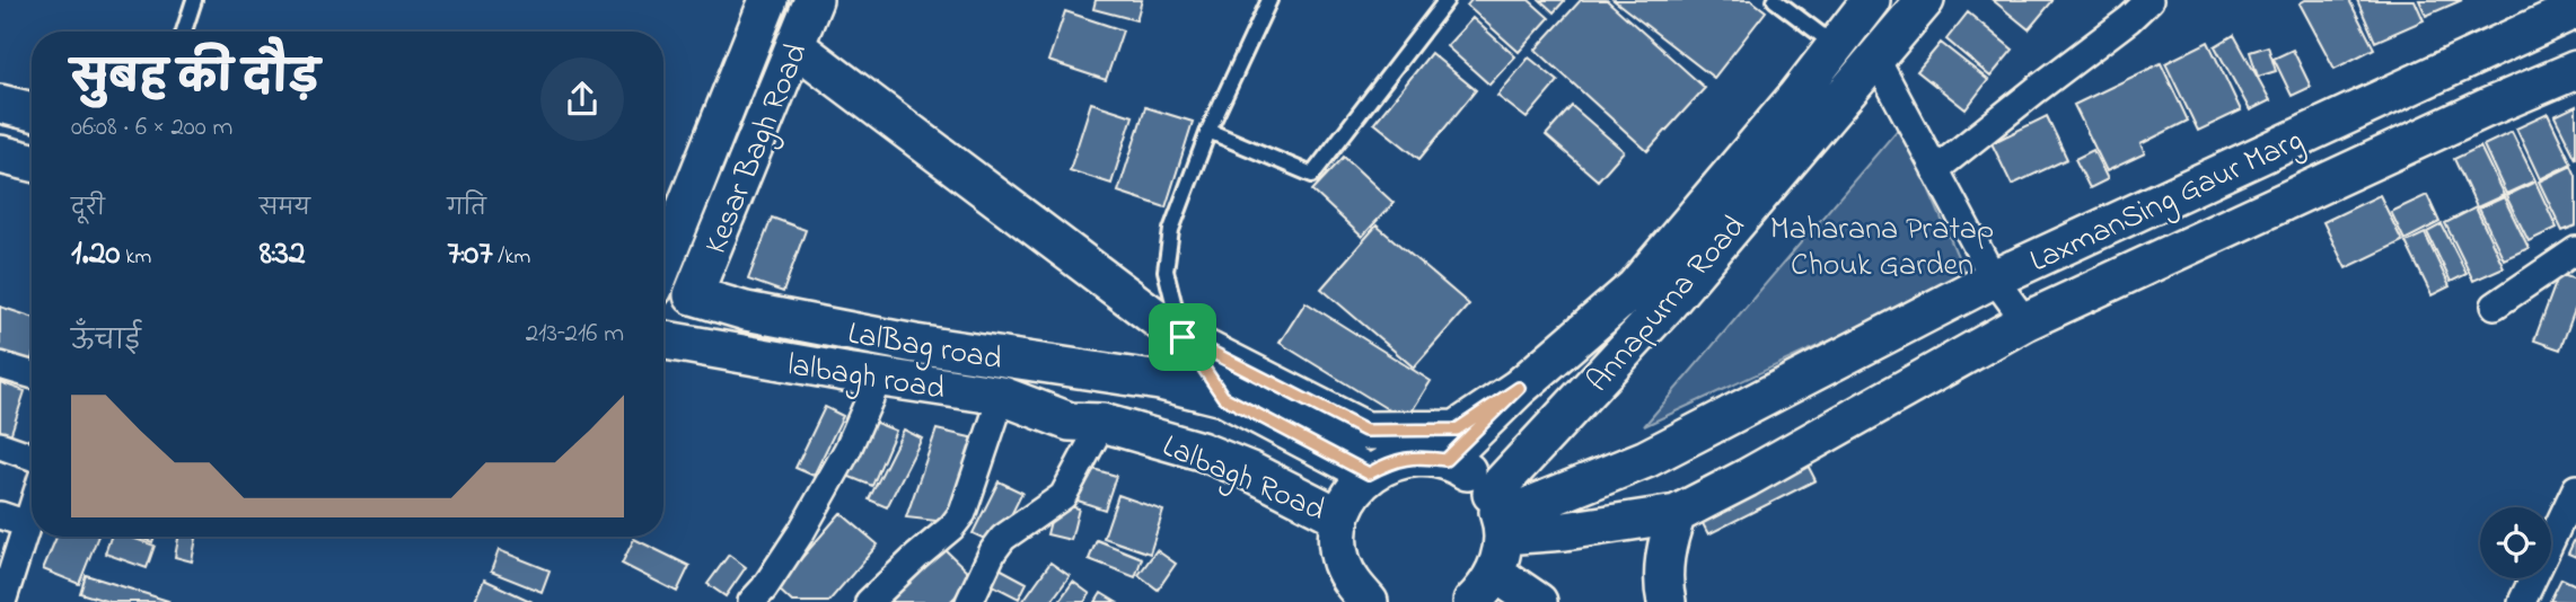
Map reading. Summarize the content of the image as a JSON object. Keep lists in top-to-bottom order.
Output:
{
  "streets": {
    "main road": [
      "Kesar Bagh Road",
      "LaxmanSing Gaur Marg",
      "Annapurna Road",
      "LalBag road",
      "lalbagh road",
      "Lalbagh Road"
    ]
  },
  "crossings": [
    ["Kesar Bagh Road", "LalBag road"],
    ["Kesar Bagh Road", "lalbagh road"],
    ["LaxmanSing Gaur Marg", "Annapurna Road"],
    ["lalbagh road", "Lalbagh Road"]
  ],
  "parks": ["Maharana Pratap Chouk Garden"],
  "page": {
    "heading": ["सुबह की दौड़", "06:08 · 6 × 200 m"],
    "stats": [
      ["दूरी", "1.20 km"],
      ["समय", "8:32"],
      ["गति", "7:07 /km"]
    ],
    "chart": ["ऊँचाई", "213–216 m"]
  }
}
